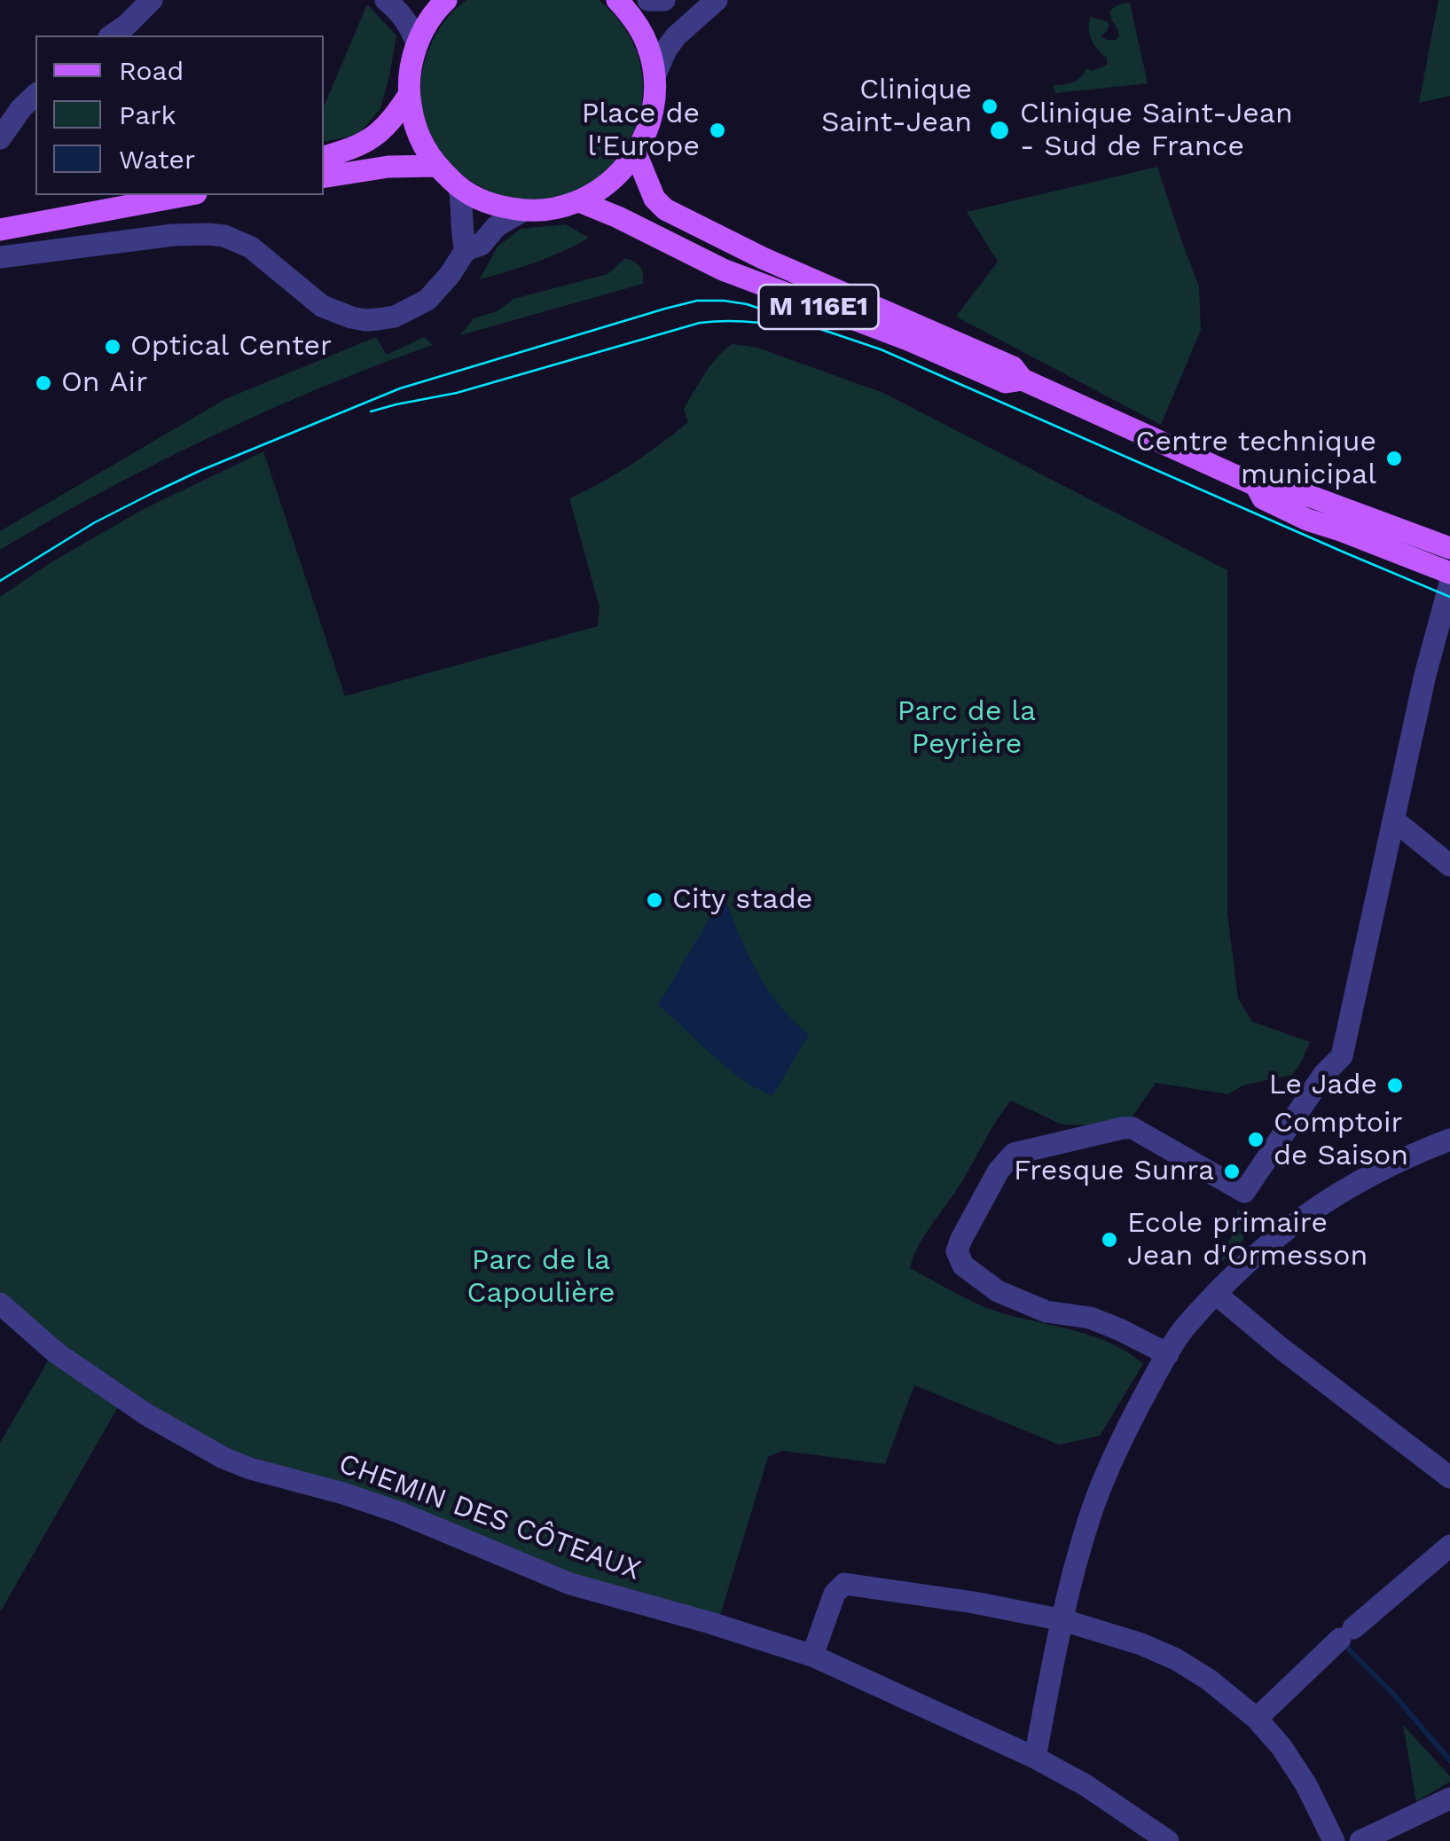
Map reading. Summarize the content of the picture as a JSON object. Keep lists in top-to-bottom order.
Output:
{
  "streets": {
    "main road": ["M 116E1"],
    "street": ["CHEMIN DES CÔTEAUX"]
  },
  "parks": ["Parc de la Peyrière", "Parc de la Capoulière"],
  "places": [
    "Clinique Saint-Jean",
    "Place de l'Europe",
    "Clinique Saint-Jean - Sud de France",
    "Optical Center",
    "On Air",
    "Centre technique municipal",
    "City stade",
    "Le Jade",
    "Comptoir de Saison",
    "Fresque Sunra",
    "Ecole primaire Jean d'Ormesson"
  ],
  "legend": ["Road", "Park", "Water"]
}
